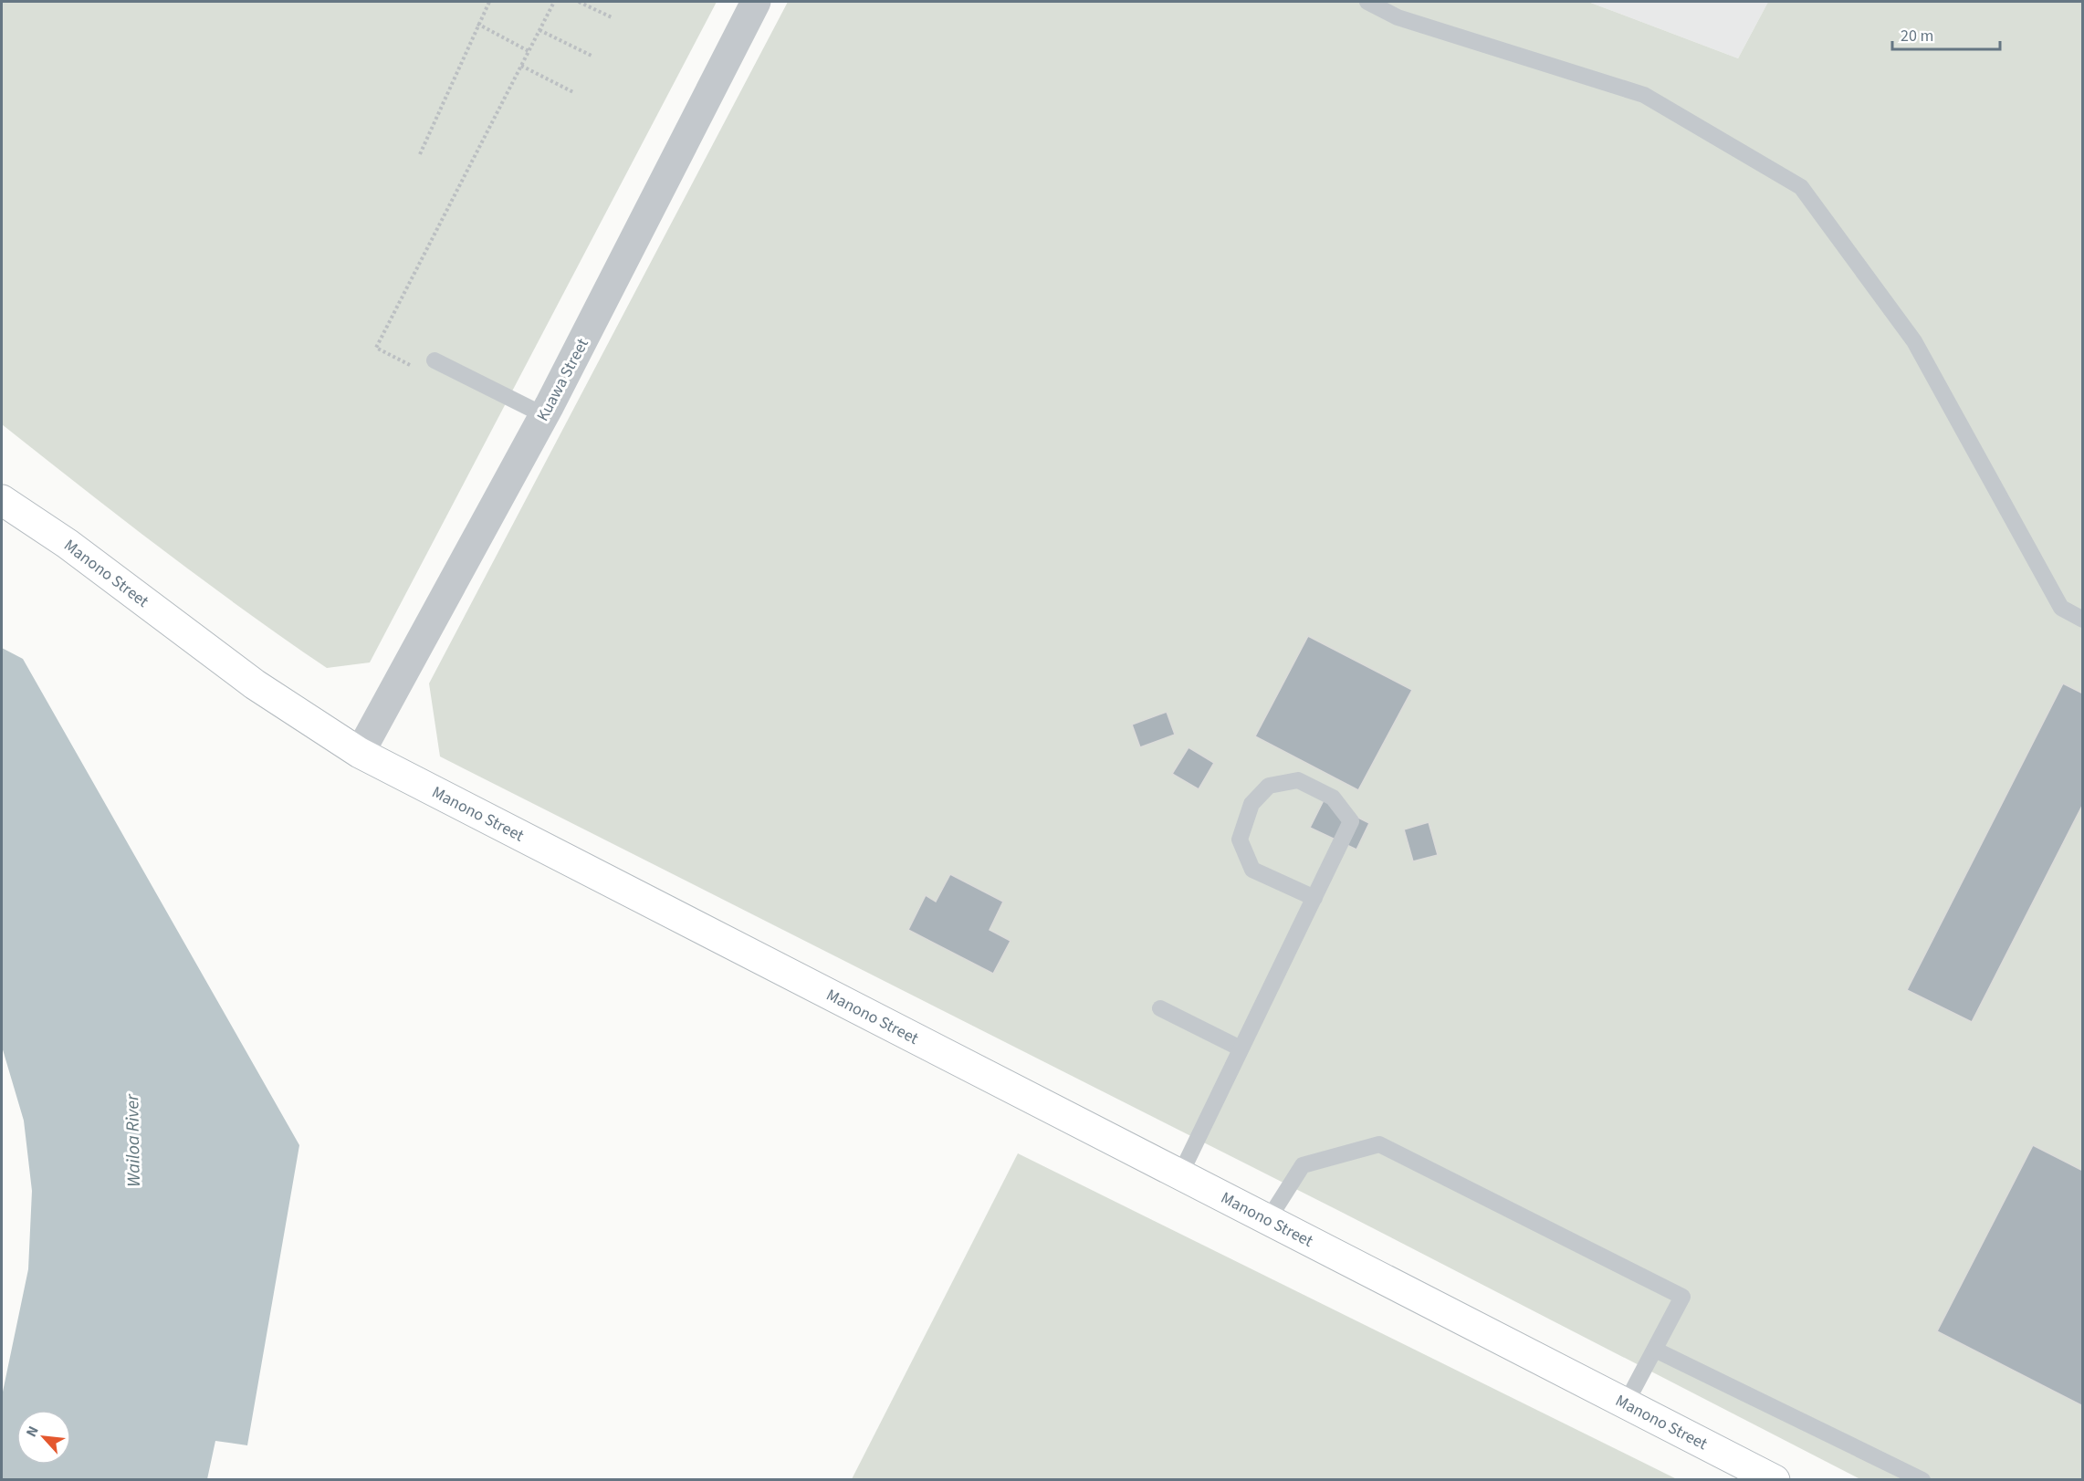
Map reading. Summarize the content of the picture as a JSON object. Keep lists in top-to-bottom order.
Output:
{
  "streets": {
    "street": ["Kuawa Street", "Manono Street"]
  },
  "crossings": [
    ["Kuawa Street", "Manono Street"]
  ],
  "water": ["Wailoa River"],
  "scale_bar": "20 m",
  "north": "top left"
}
